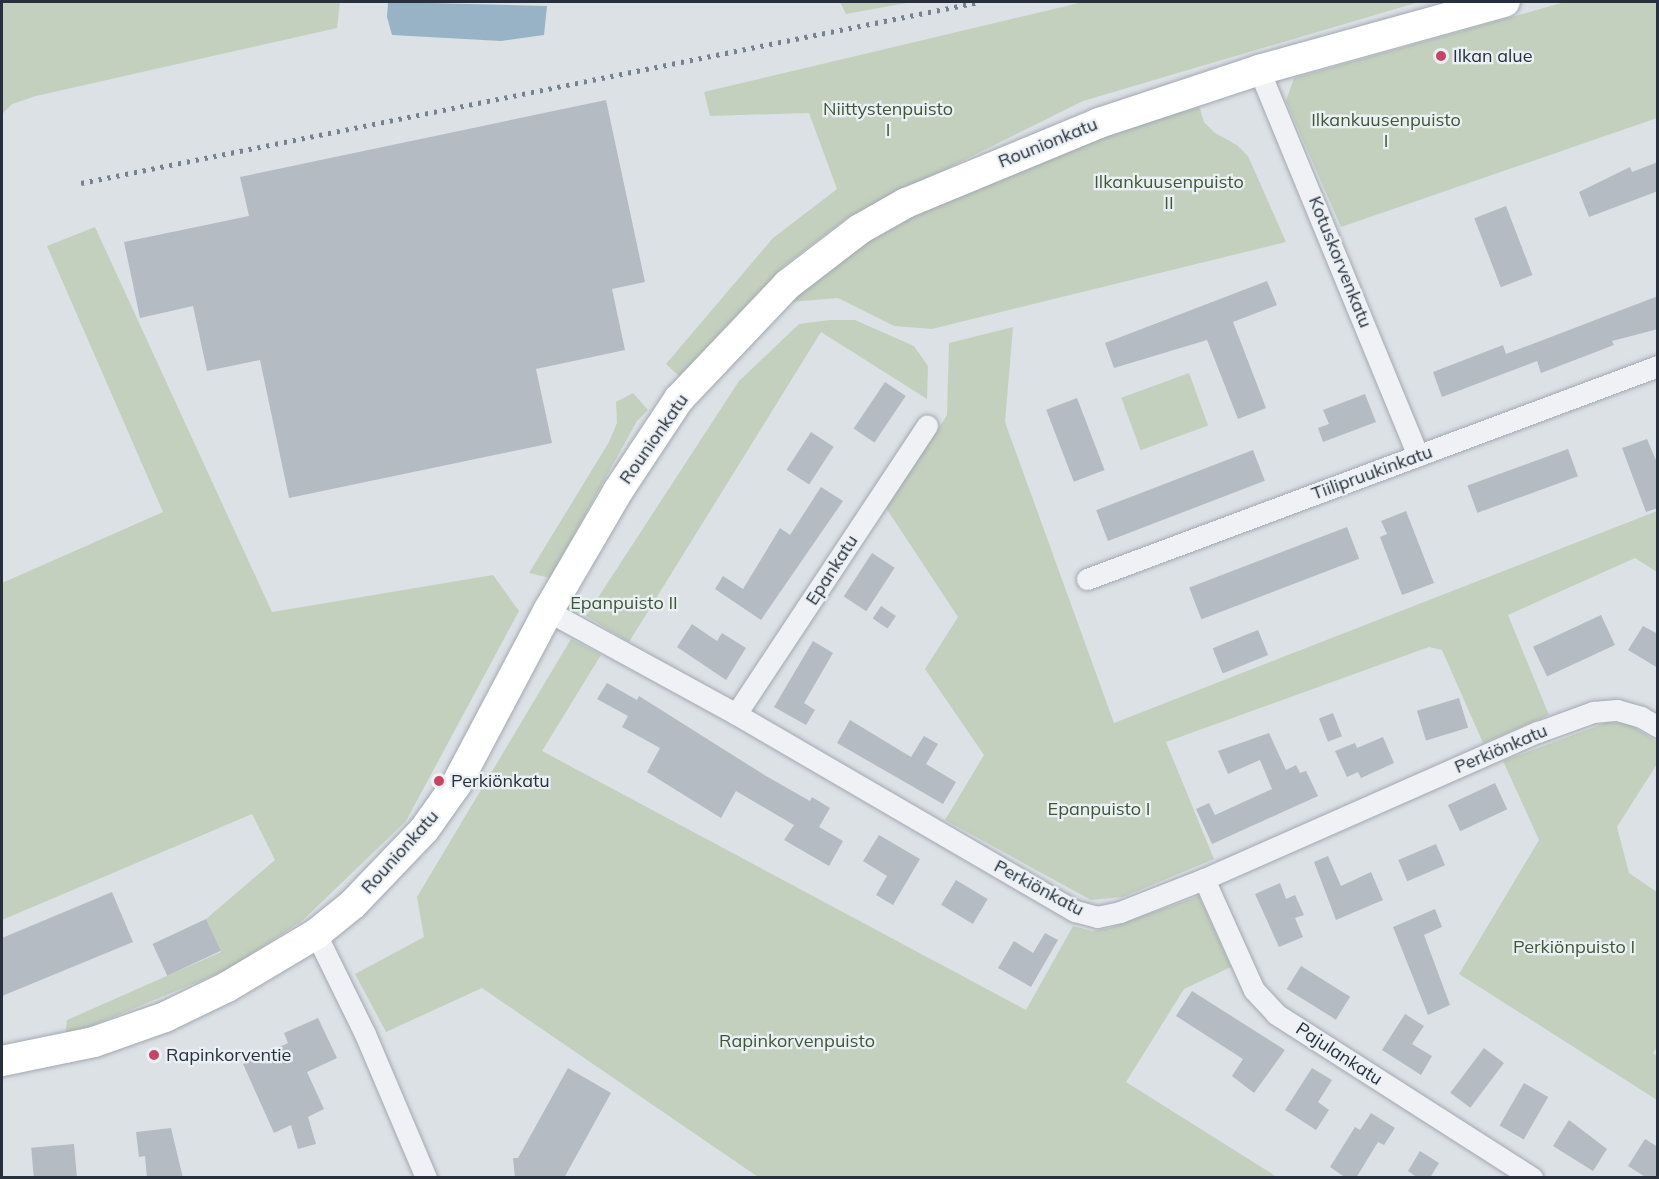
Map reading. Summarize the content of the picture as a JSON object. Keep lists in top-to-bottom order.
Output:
{
  "streets": {
    "main road": ["Rounionkatu"],
    "street": [
      "Kotuskorvenkatu",
      "Tiilipruukinkatu",
      "Epankatu",
      "Perkiönkatu",
      "Pajulankatu"
    ]
  },
  "crossings": [
    ["Rounionkatu", "Kotuskorvenkatu"],
    ["Rounionkatu", "Perkiönkatu"],
    ["Kotuskorvenkatu", "Tiilipruukinkatu"],
    ["Epankatu", "Perkiönkatu"],
    ["Perkiönkatu", "Pajulankatu"]
  ],
  "parks": [
    "Niittystenpuisto I",
    "Ilkankuusenpuisto I",
    "Ilkankuusenpuisto II",
    "Epanpuisto II",
    "Epanpuisto I",
    "Perkiönpuisto I",
    "Rapinkorvenpuisto"
  ],
  "places": ["Ilkan alue", "Perkiönkatu", "Rapinkorventie"]
}
